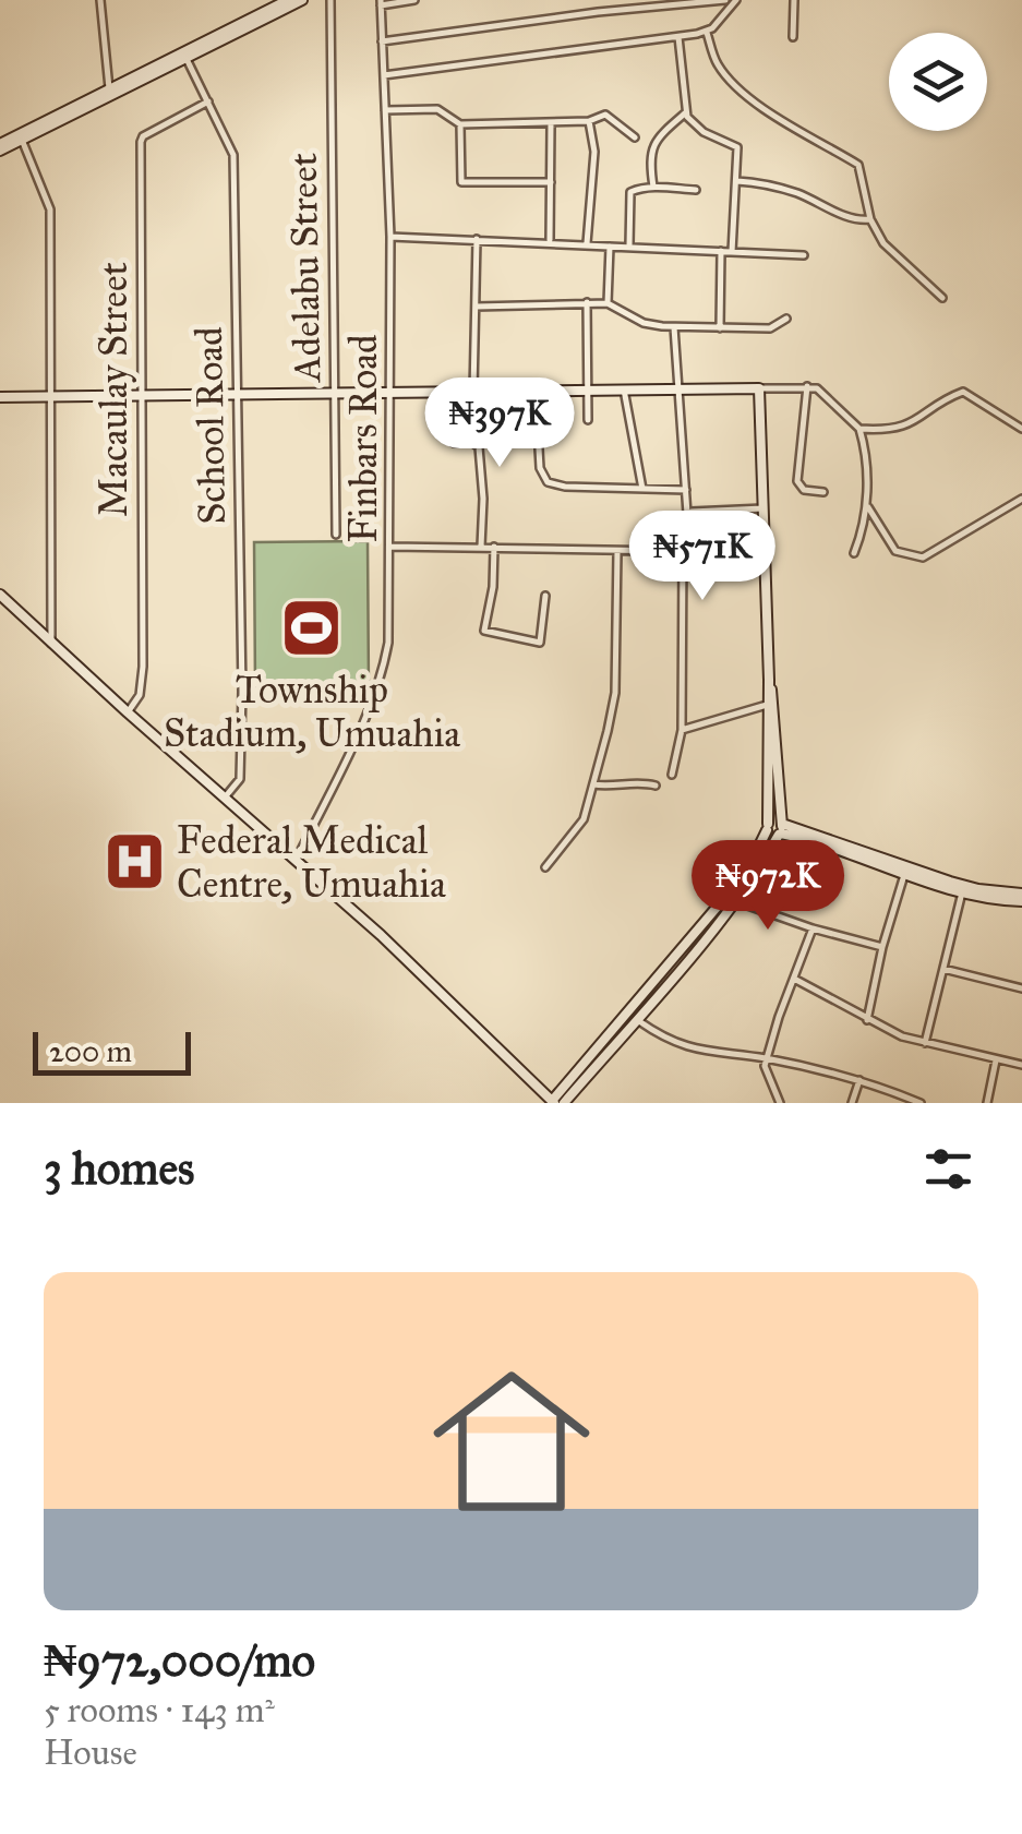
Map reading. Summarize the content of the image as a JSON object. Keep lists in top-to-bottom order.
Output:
{
  "streets": {
    "street": [
      "Adelabu Street",
      "Macaulay Street",
      "School Road",
      "Finbars Road"
    ]
  },
  "crossings": [
    ["Macaulay Street", "School Road"]
  ],
  "places": {
    "sports": ["Township Stadium, Umuahia"],
    "hospital": ["Federal Medical Centre, Umuahia"]
  },
  "scale_bar": "200 m",
  "page": {
    "price": ["₦397K", "₦571K", "₦972K"],
    "scale": "200 m",
    "heading": "3 homes",
    "list": [
      {
        "name": "₦972,000/mo",
        "note": "5 rooms · 143 m² · House"
      }
    ]
  }
}
